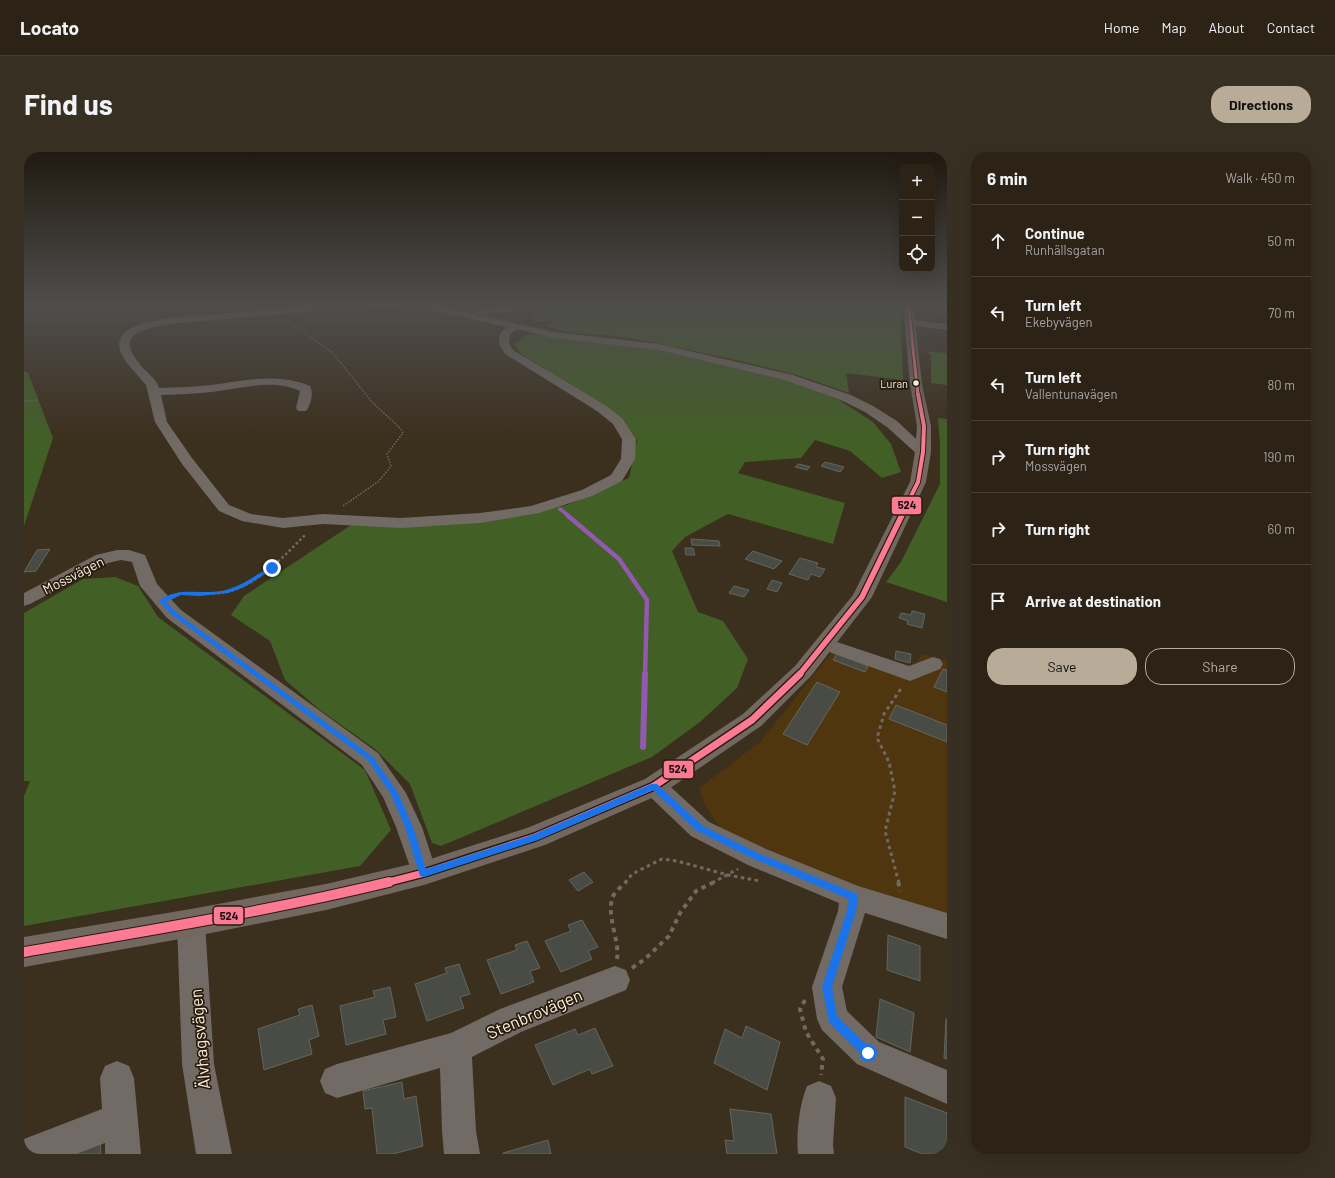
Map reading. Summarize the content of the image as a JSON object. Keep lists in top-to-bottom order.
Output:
{
  "streets": {
    "street": ["Mossvägen", "Stenbrovägen", "Älvhagsvägen"]
  },
  "places": ["Luran"],
  "lines": ["transit line 524"],
  "page": {
    "header": "Locato",
    "nav": [
      "Home",
      "Map",
      "About",
      "Contact"
    ],
    "buttons": [
      "Directions",
      ["Save", "Share"]
    ],
    "title": "Find us",
    "heading": ["6 min", "Walk · 450 m"],
    "map_buttons": ["+", "−"],
    "list": [
      ["Continue", "Runhällsgatan", "50 m"],
      ["Turn left", "Ekebyvägen", "70 m"],
      ["Turn left", "Vallentunavägen", "80 m"],
      ["Turn right", "Mossvägen", "190 m"],
      ["Turn right", "60 m"],
      "Arrive at destination"
    ]
  }
}
